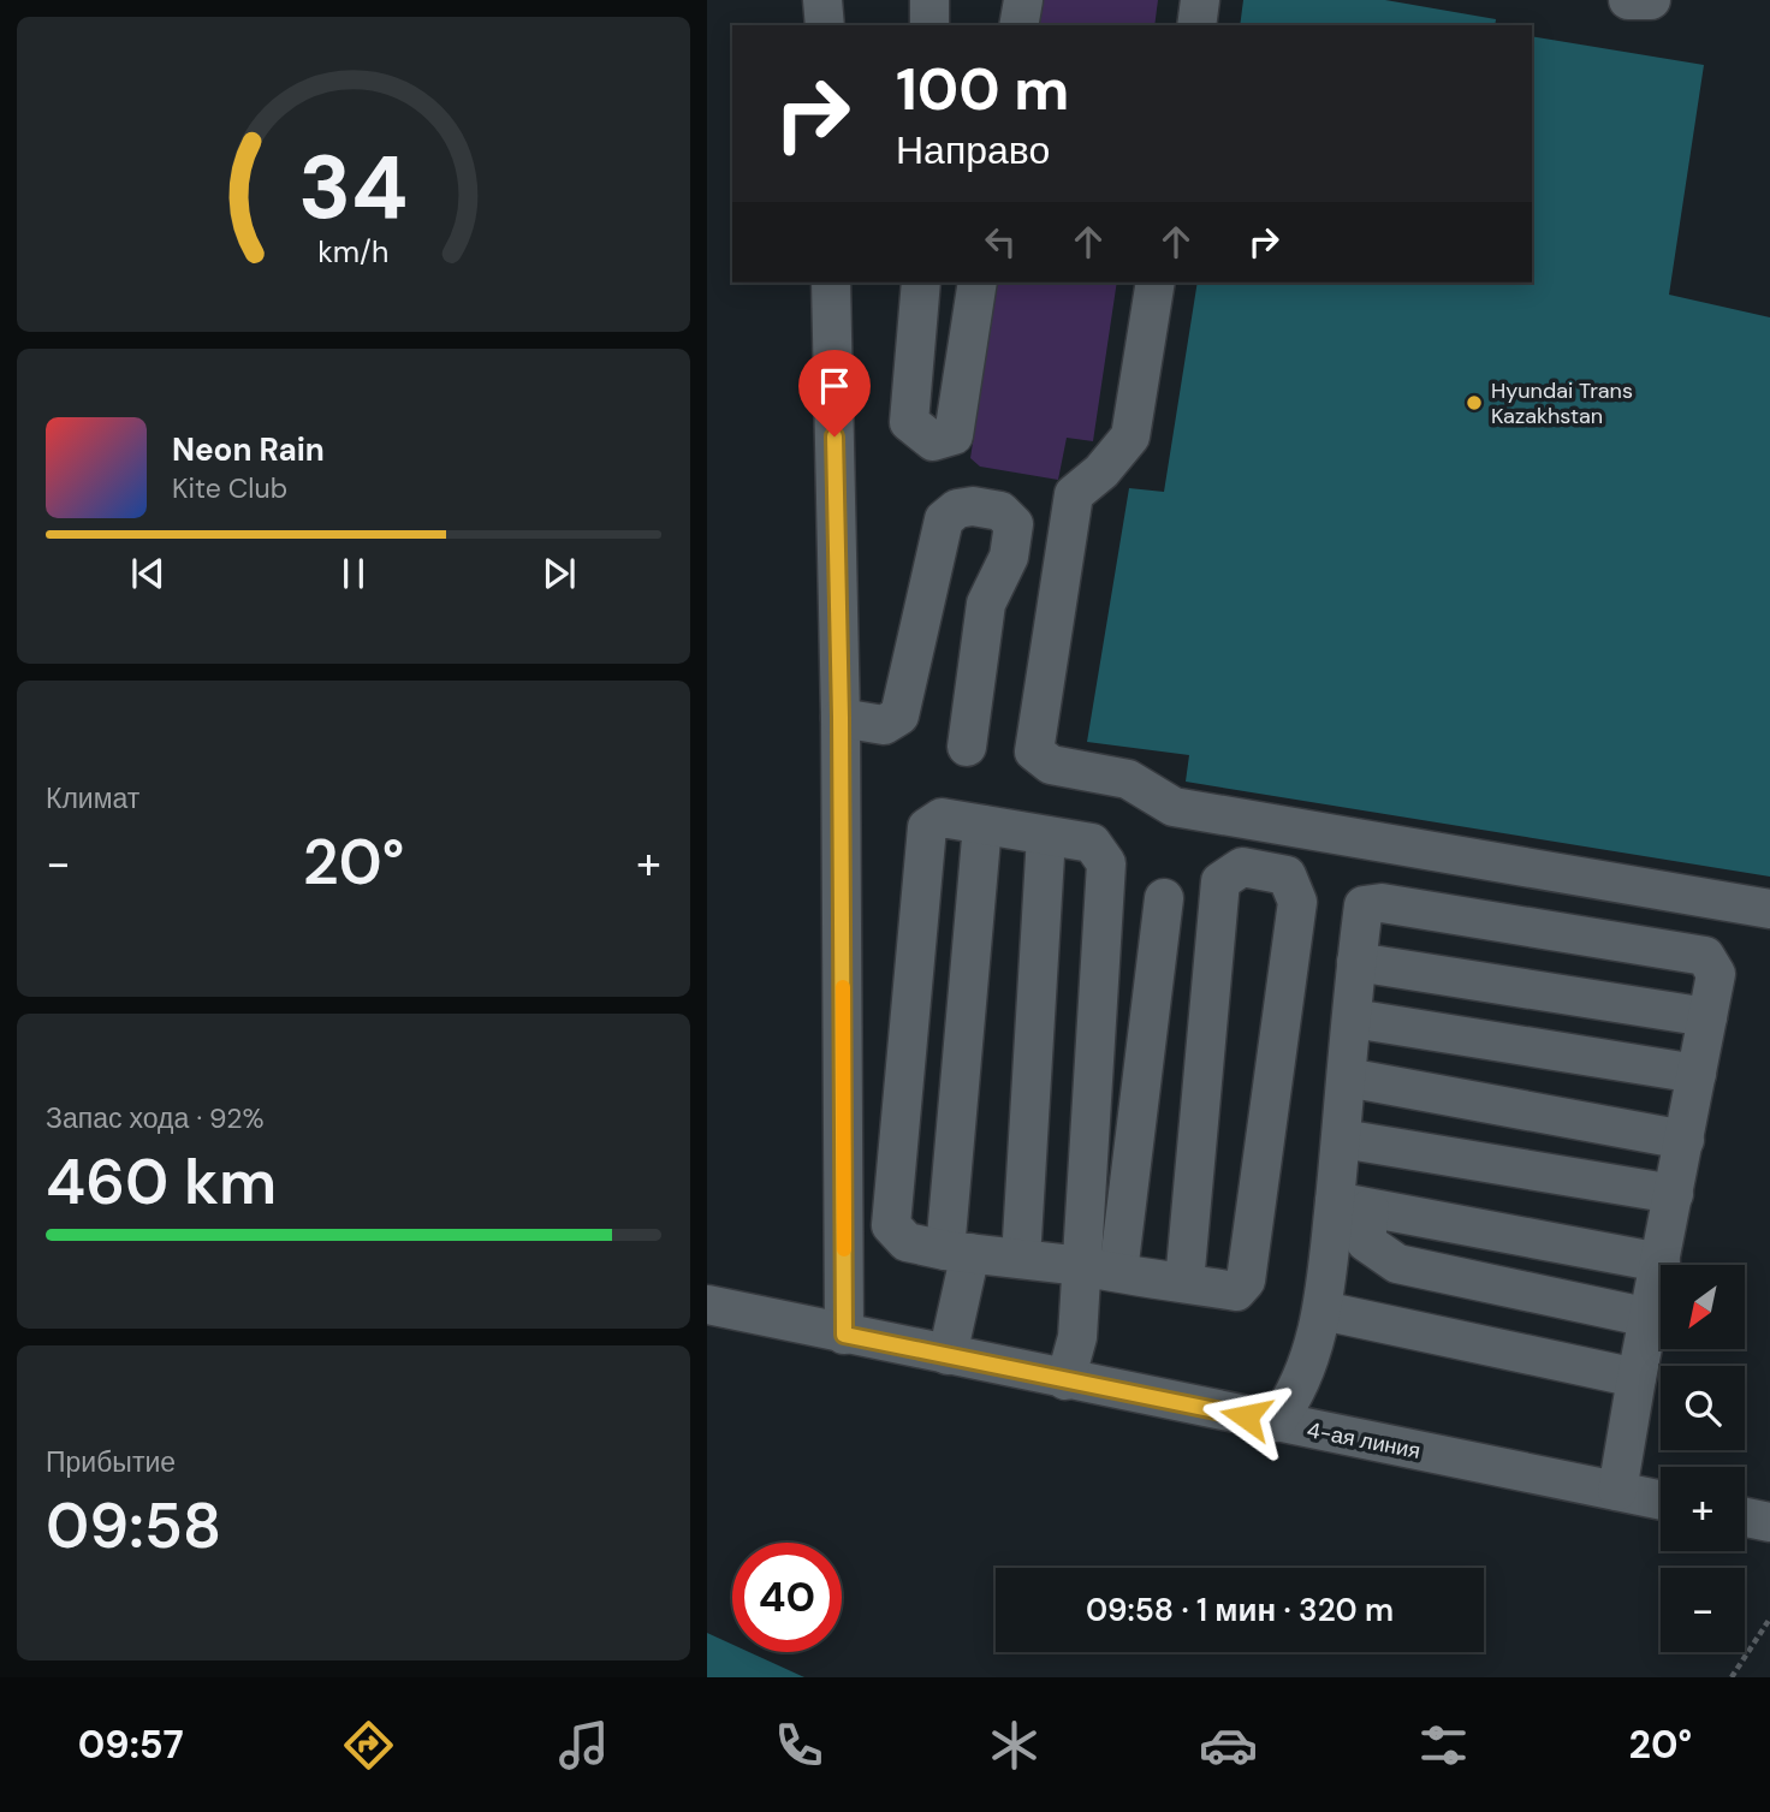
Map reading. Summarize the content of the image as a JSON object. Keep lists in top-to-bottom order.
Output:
{
  "streets": {
    "street": ["4-ая линия"]
  },
  "places": ["Hyundai Trans Kazakhstan"],
  "north": "bottom left",
  "page": {
    "turn": ["100 m", "Направо"],
    "song": ["Neon Rain", "Kite Club"],
    "tile": [
      "Климат",
      ["Запас хода · 92%", "460 km"],
      ["Прибытие", "09:58"]
    ],
    "heat": ["−", "20°", "+"],
    "map_buttons": ["+", "−"],
    "limit": "40",
    "trip": "09:58 · 1 мин · 320 m",
    "tabs": ["09:57", "20°"],
    "gauge": ["34", "km/h"]
  }
}
